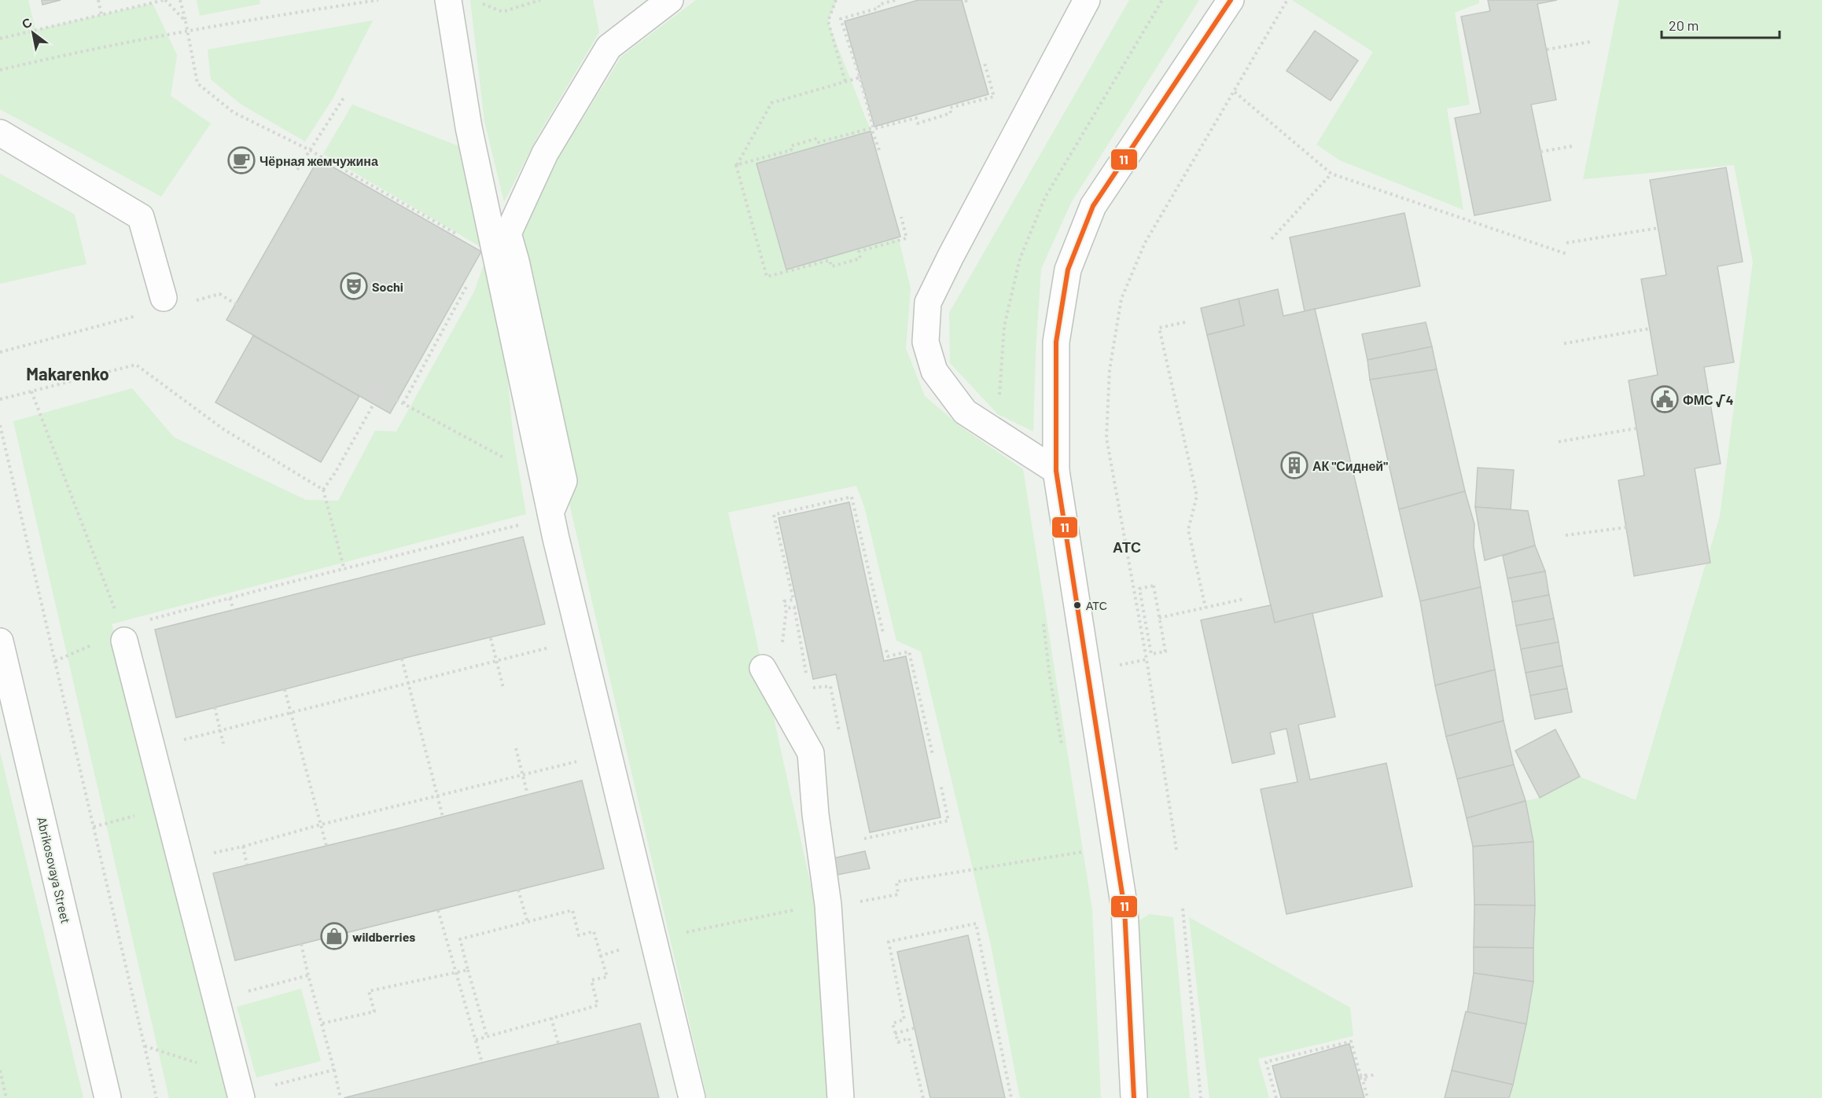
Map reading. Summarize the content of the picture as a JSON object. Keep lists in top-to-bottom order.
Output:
{
  "streets": {
    "street": ["Abrikosovaya Street"]
  },
  "districts": ["Makarenko", "АТС"],
  "places": {
    "cafe": ["Чёрная жемчужина"],
    "theatre": ["Sochi"],
    "public building": ["ФМС √4"],
    "building": ["АК \"Сидней\""],
    "other": ["АТС"],
    "shop": ["wildberries"]
  },
  "lines": ["transit line 11"],
  "scale_bar": "20 m",
  "north": "top left"
}
